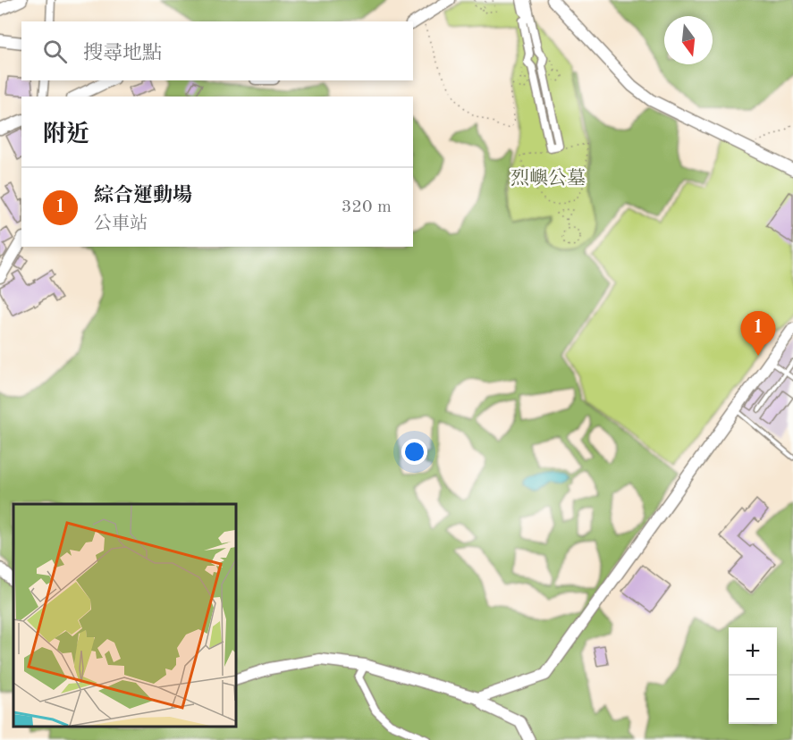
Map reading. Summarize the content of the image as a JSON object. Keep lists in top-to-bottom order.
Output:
{
  "parks": ["烈嶼公墓"],
  "north": "bottom",
  "page": {
    "search": "搜尋地點",
    "heading": "附近",
    "list": [
      {
        "mark": "1",
        "name": "綜合運動場",
        "note": "公車站",
        "value": "320 m"
      }
    ],
    "pins": "1",
    "map_buttons": ["+", "−"]
  }
}
